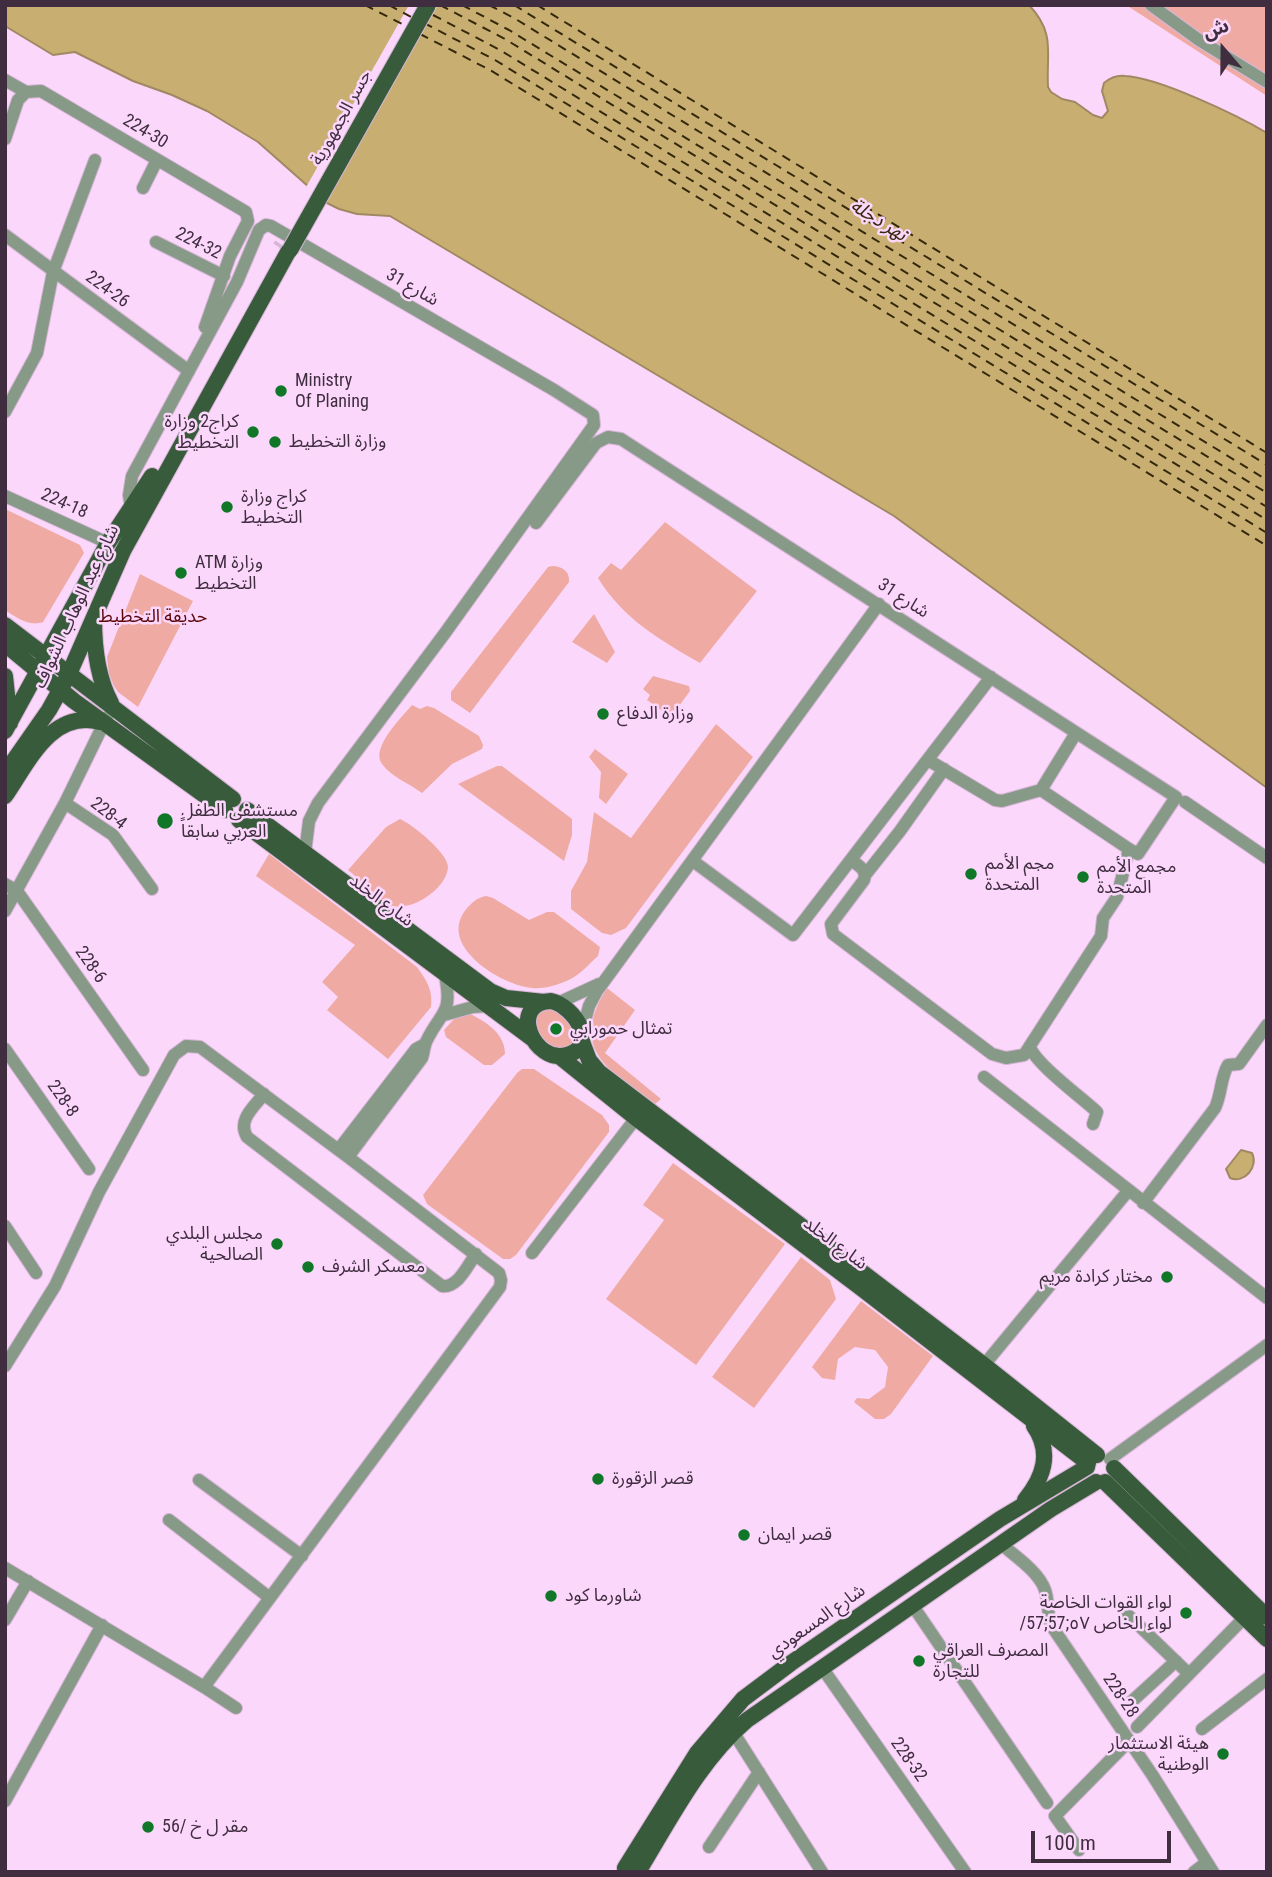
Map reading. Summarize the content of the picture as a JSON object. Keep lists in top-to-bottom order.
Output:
{
  "streets": {
    "main road": [
      "جسر الجمهورية",
      "شارع عبد الوهاب الشواف",
      "شارع الخلد",
      "شارع المسعودي"
    ],
    "street": [
      "224-30",
      "224-32",
      "شارع 31",
      "224-26",
      "224-18",
      "228-4",
      "228-6",
      "228-8",
      "228-28",
      "228-32"
    ]
  },
  "crossings": [
    ["جسر الجمهورية", "شارع عبد الوهاب الشواف"],
    ["224-30", "224-32"],
    ["شارع 31", "224-26"],
    ["شارع 31", "شارع الخلد"],
    ["224-18", "شارع عبد الوهاب الشواف"],
    ["شارع الخلد", "شارع المسعودي"],
    ["شارع المسعودي", "228-28"],
    ["شارع المسعودي", "228-32"]
  ],
  "water": ["نهر دجلة"],
  "parks": ["حديقة التخطيط"],
  "places": [
    "Ministry Of Planing",
    "كراج2 وزارة التخطيط",
    "وزارة التخطيط",
    "كراج وزارة التخطيط",
    "ATM وزارة التخطيط",
    "وزارة الدفاع",
    "مستشفى الطفل العربي سابقاً",
    "مجم الأمم المتحدة",
    "مجمع الأمم المتحدة",
    "تمثال حمورابي",
    "مجلس البلدي الصالحية",
    "معسكر الشرف",
    "مختار كرادة مريم",
    "قصر الزقورة",
    "قصر ايمان",
    "شاورما كود",
    "لواء القوات الخاصة /57;لواء الخاص ٥٧;57",
    "المصرف العراقي للتجارة",
    "هيئة الاستثمار الوطنية",
    "مقر ل خ /56"
  ],
  "scale_bar": "100 m",
  "north": "top"
}
